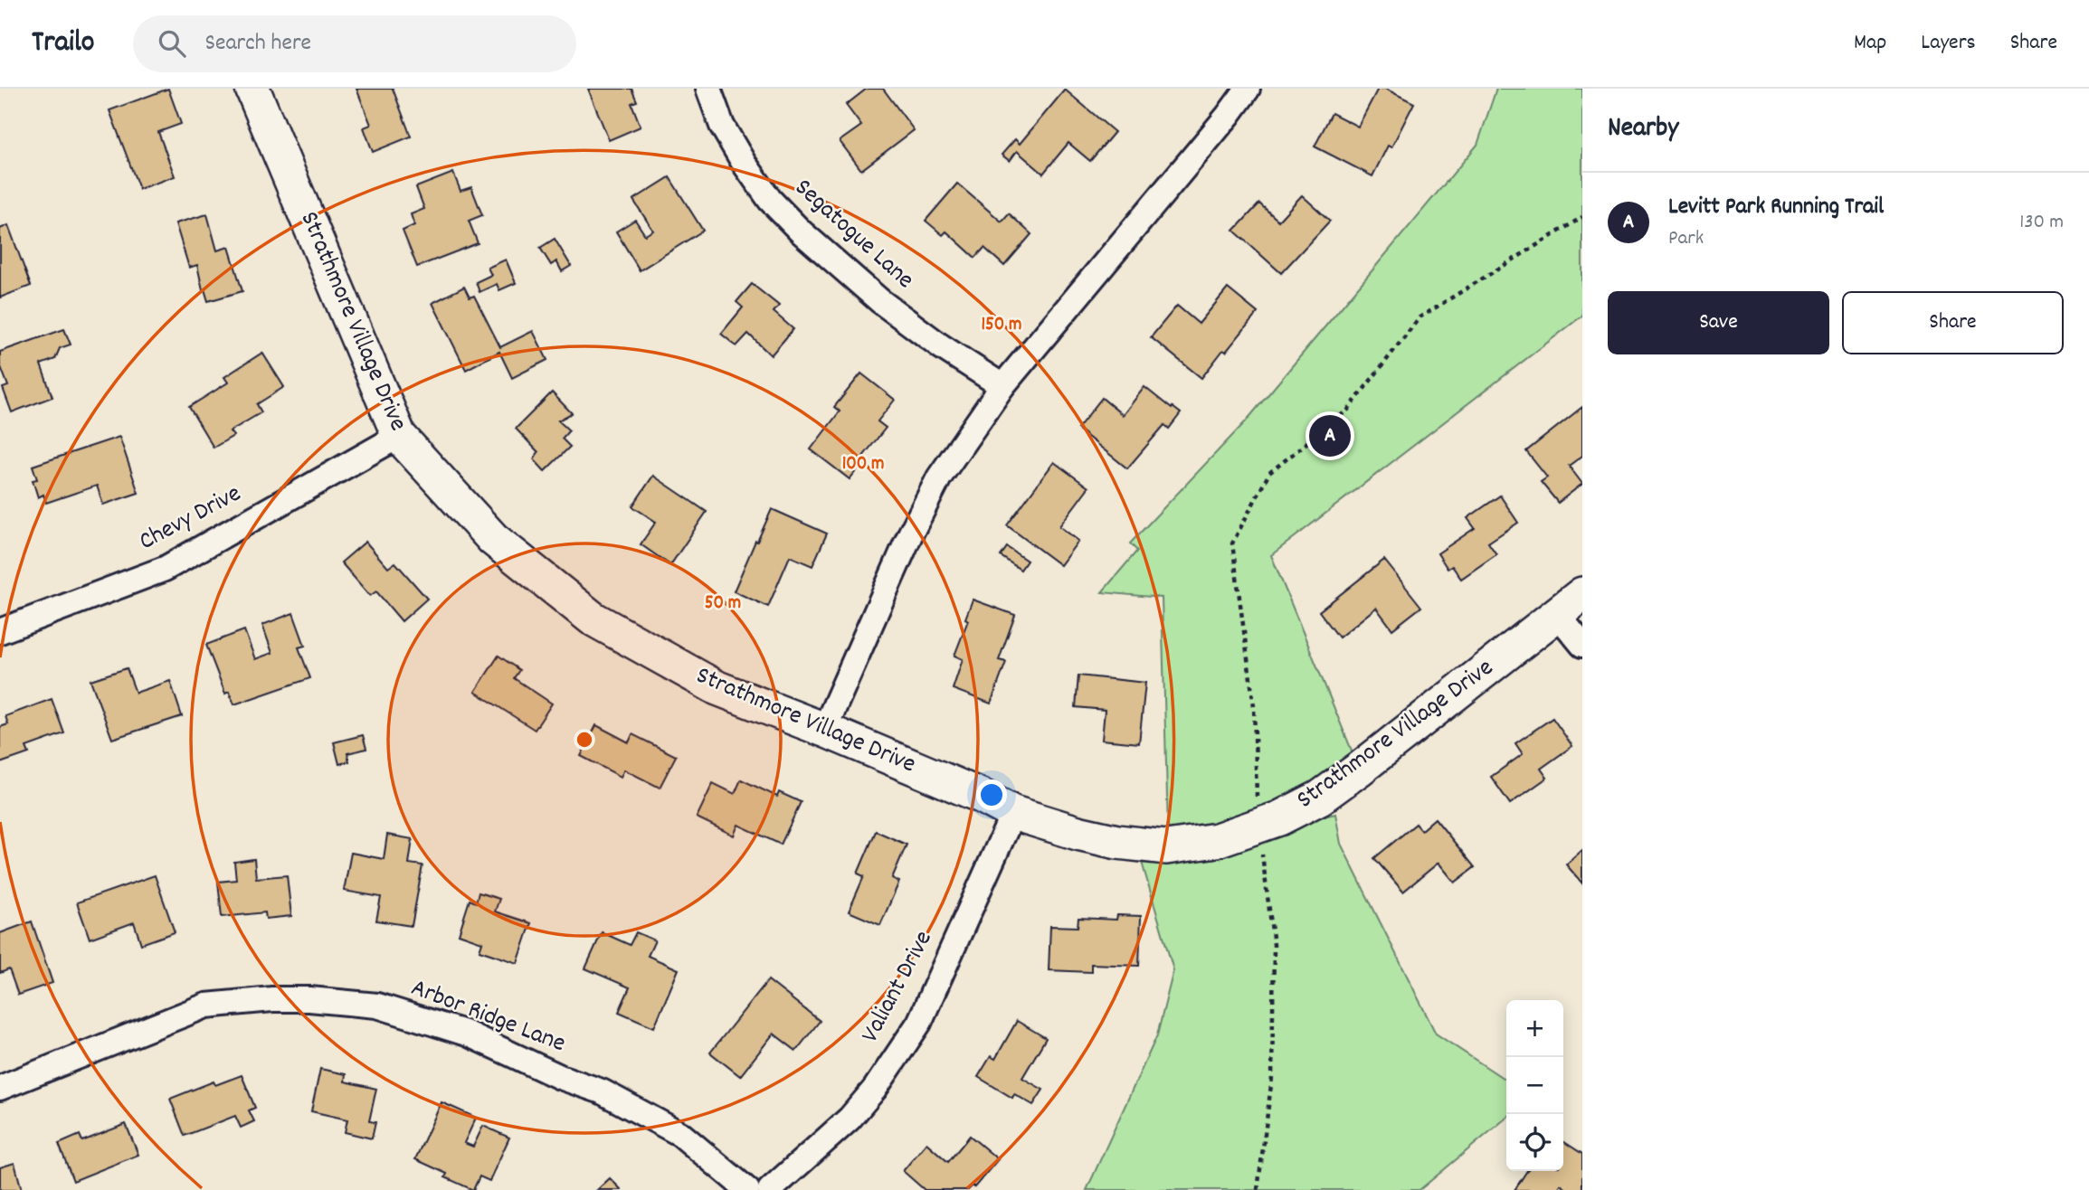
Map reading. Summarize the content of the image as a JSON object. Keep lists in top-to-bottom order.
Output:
{
  "streets": {
    "street": [
      "Segatogue Lane",
      "Strathmore Village Drive",
      "Chevy Drive",
      "Valiant Drive",
      "Arbor Ridge Lane"
    ]
  },
  "crossings": [
    ["Strathmore Village Drive", "Chevy Drive"],
    ["Strathmore Village Drive", "Valiant Drive"]
  ],
  "page": {
    "header": "Trailo",
    "search": "Search here",
    "nav": ["Map", "Layers", "Share"],
    "heading": "Nearby",
    "list": [
      {
        "mark": "A",
        "name": "Levitt Park Running Trail",
        "note": "Park",
        "value": "130 m"
      }
    ],
    "buttons": ["Save", "Share"],
    "pins": "A",
    "map_buttons": ["+", "−"]
  },
  "rings": ["150 m", "100 m", "50 m"]
}
